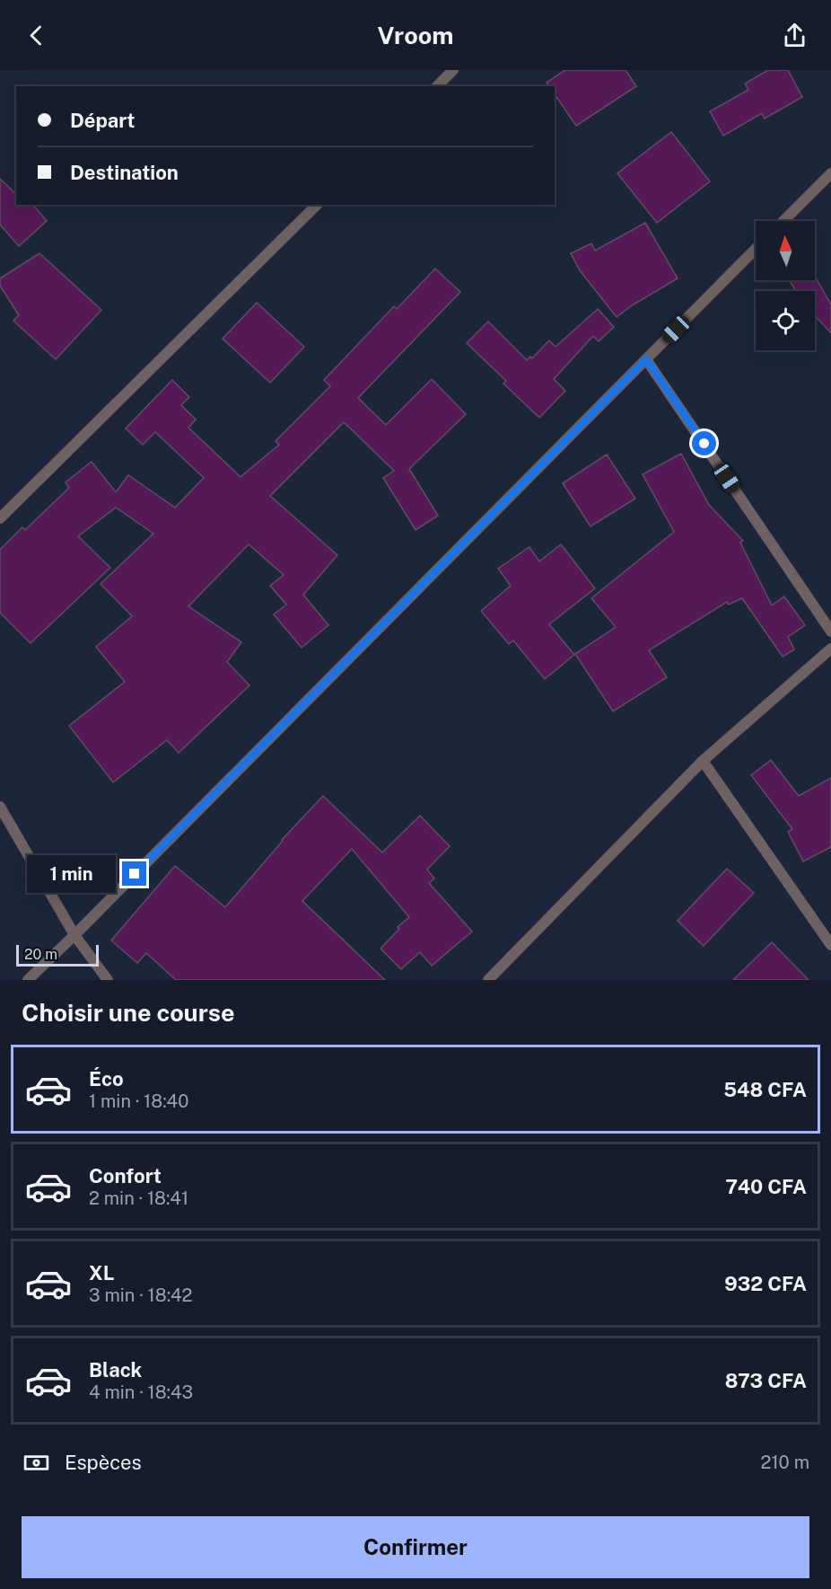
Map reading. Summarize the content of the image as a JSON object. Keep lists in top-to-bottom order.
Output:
{
  "scale_bar": "20 m",
  "north": "top",
  "page": {
    "header": "Vroom",
    "banner": ["Départ", "Destination"],
    "bubble": "1 min",
    "scale": "20 m",
    "heading": "Choisir une course",
    "list": [
      {
        "name": "Éco",
        "note": "1 min · 18:40",
        "value": "548 CFA"
      },
      {
        "name": "Confort",
        "note": "2 min · 18:41",
        "value": "740 CFA"
      },
      {
        "name": "XL",
        "note": "3 min · 18:42",
        "value": "932 CFA"
      },
      {
        "name": "Black",
        "note": "4 min · 18:43",
        "value": "873 CFA"
      }
    ],
    "pay": ["Espèces", "210 m"],
    "buttons": "Confirmer"
  }
}
